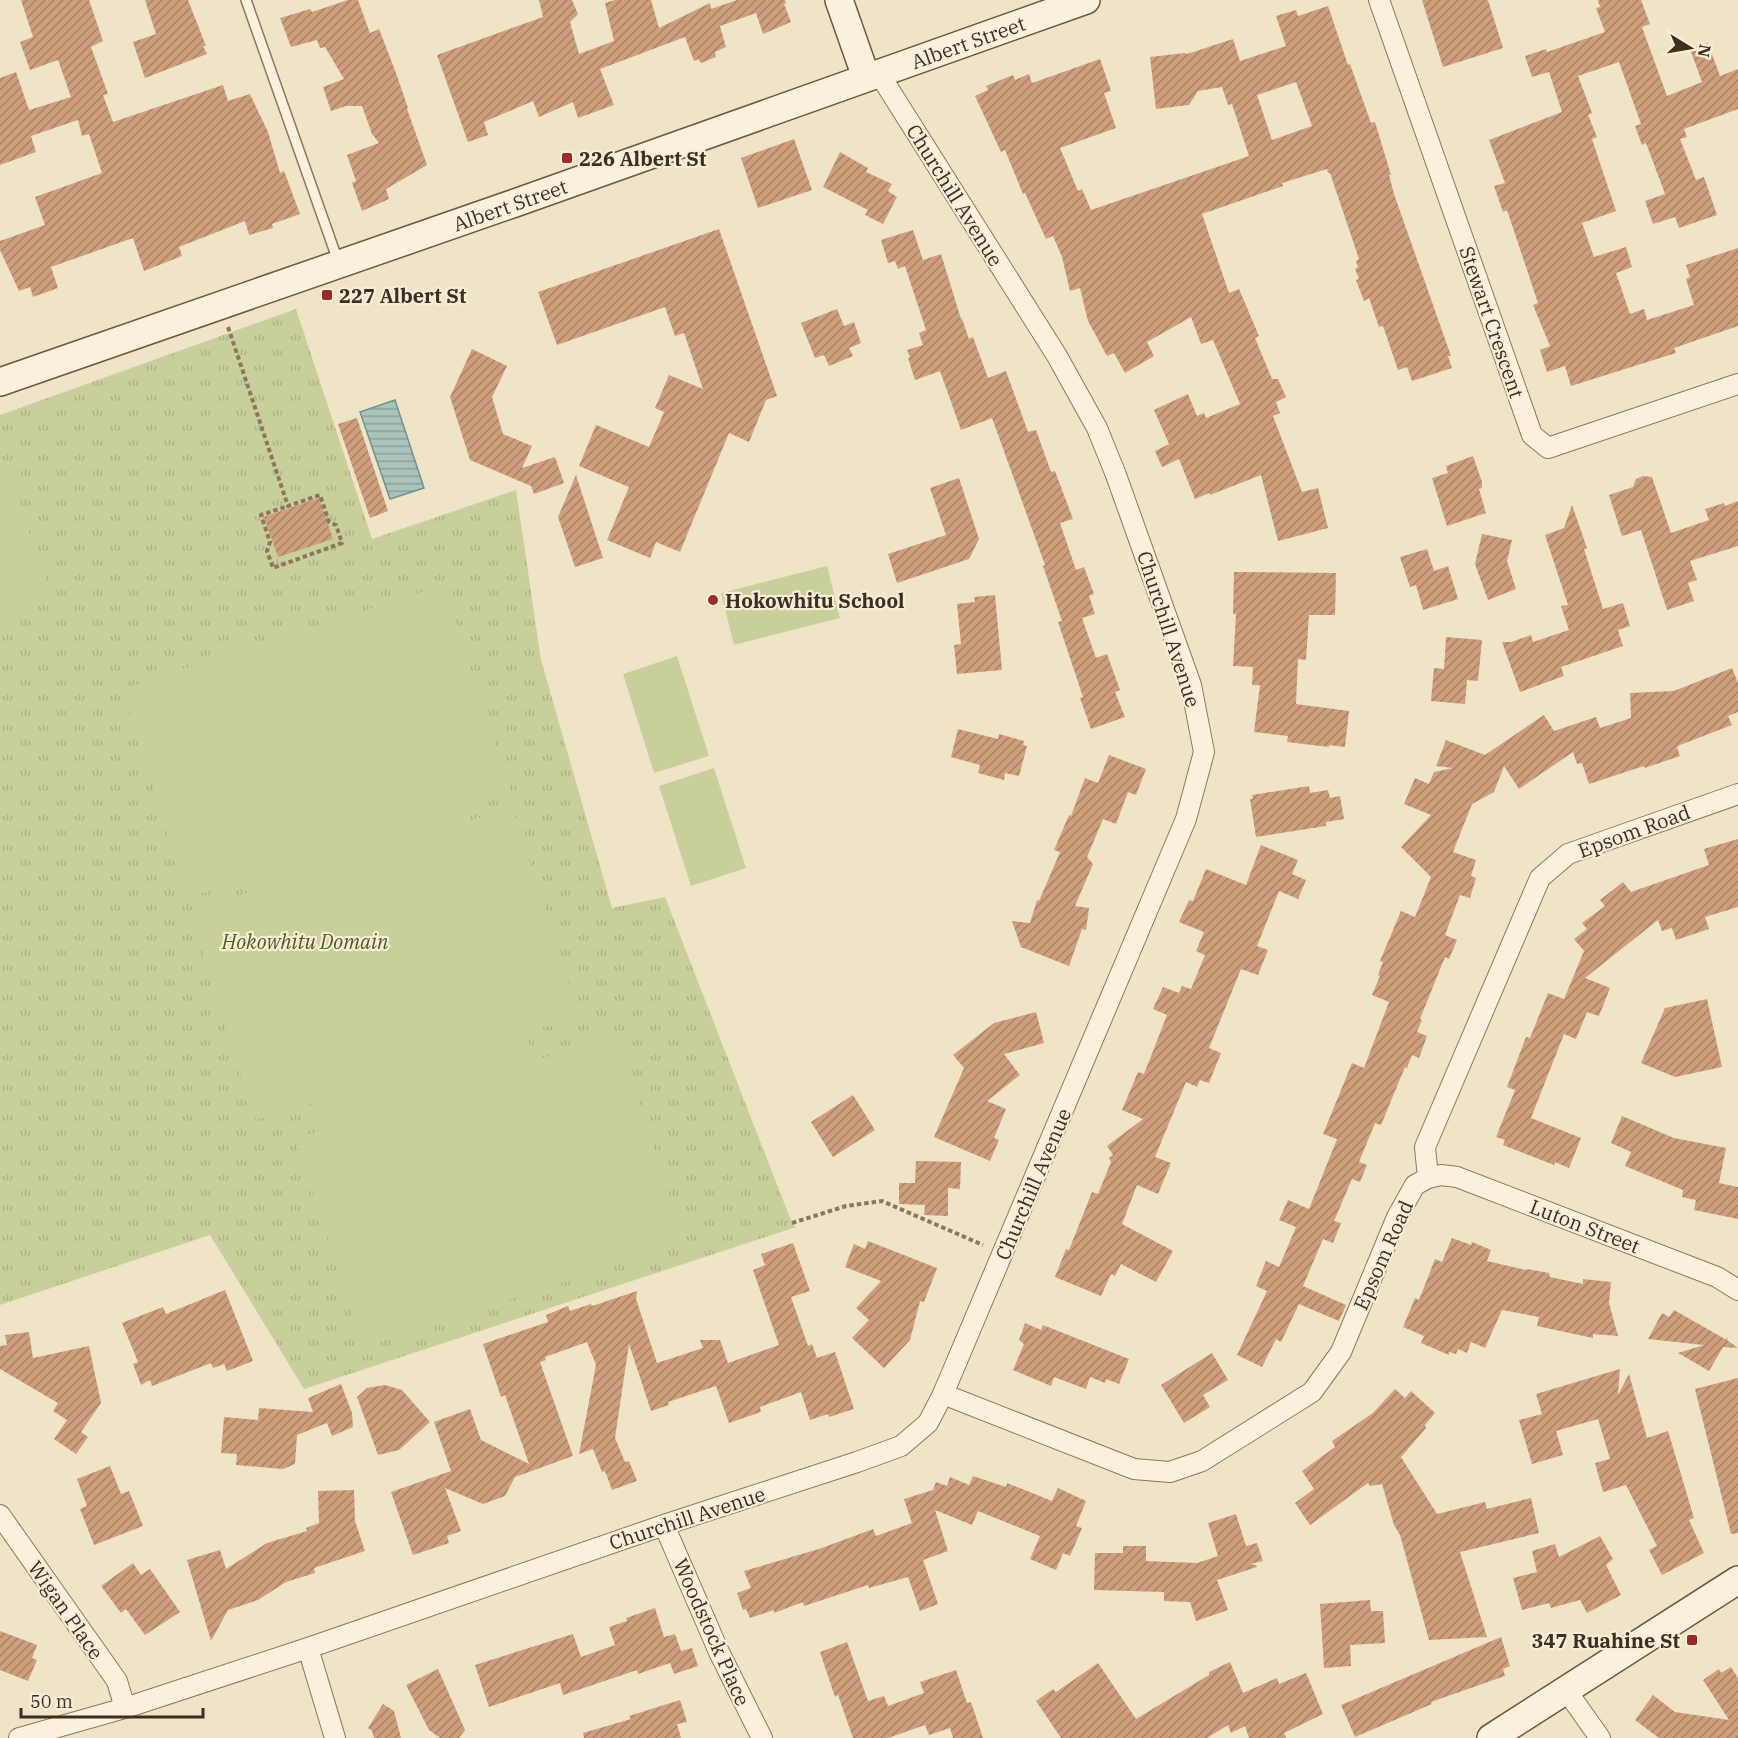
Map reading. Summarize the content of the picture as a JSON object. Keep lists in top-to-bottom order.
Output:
{
  "streets": {
    "main road": ["Albert Street"],
    "street": [
      "Churchill Avenue",
      "Stewart Crescent",
      "Epsom Road",
      "Luton Street",
      "Wigan Place",
      "Woodstock Place"
    ]
  },
  "crossings": [
    ["Albert Street", "Churchill Avenue"],
    ["Churchill Avenue", "Epsom Road"],
    ["Churchill Avenue", "Wigan Place"],
    ["Churchill Avenue", "Woodstock Place"],
    ["Epsom Road", "Luton Street"]
  ],
  "parks": ["Hokowhitu Domain"],
  "places": {
    "transit": ["226 Albert St", "227 Albert St", "347 Ruahine St"],
    "other": ["Hokowhitu School"]
  },
  "scale_bar": "50 m",
  "north": "right"
}
